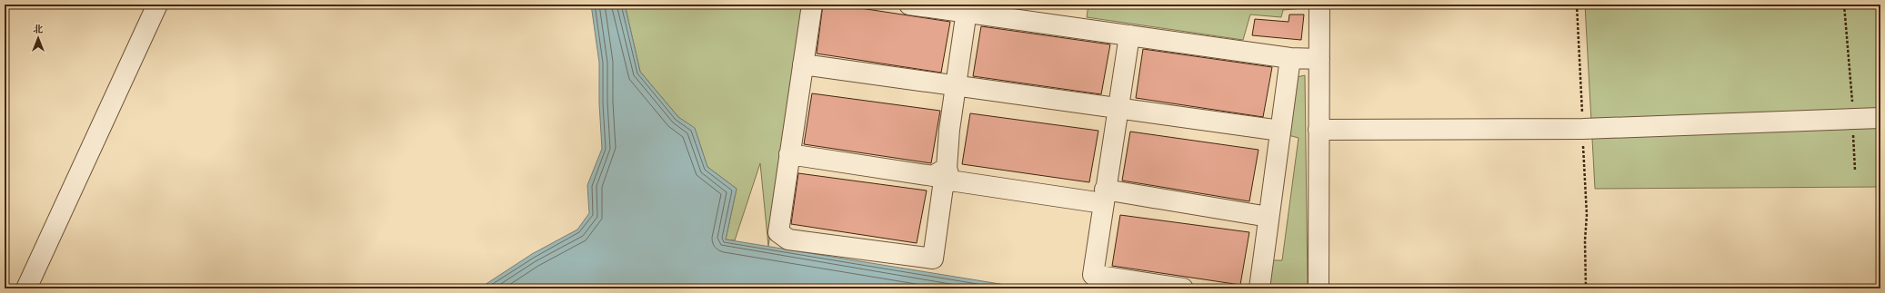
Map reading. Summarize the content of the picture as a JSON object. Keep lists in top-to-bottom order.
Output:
{
  "north": "top"
}
